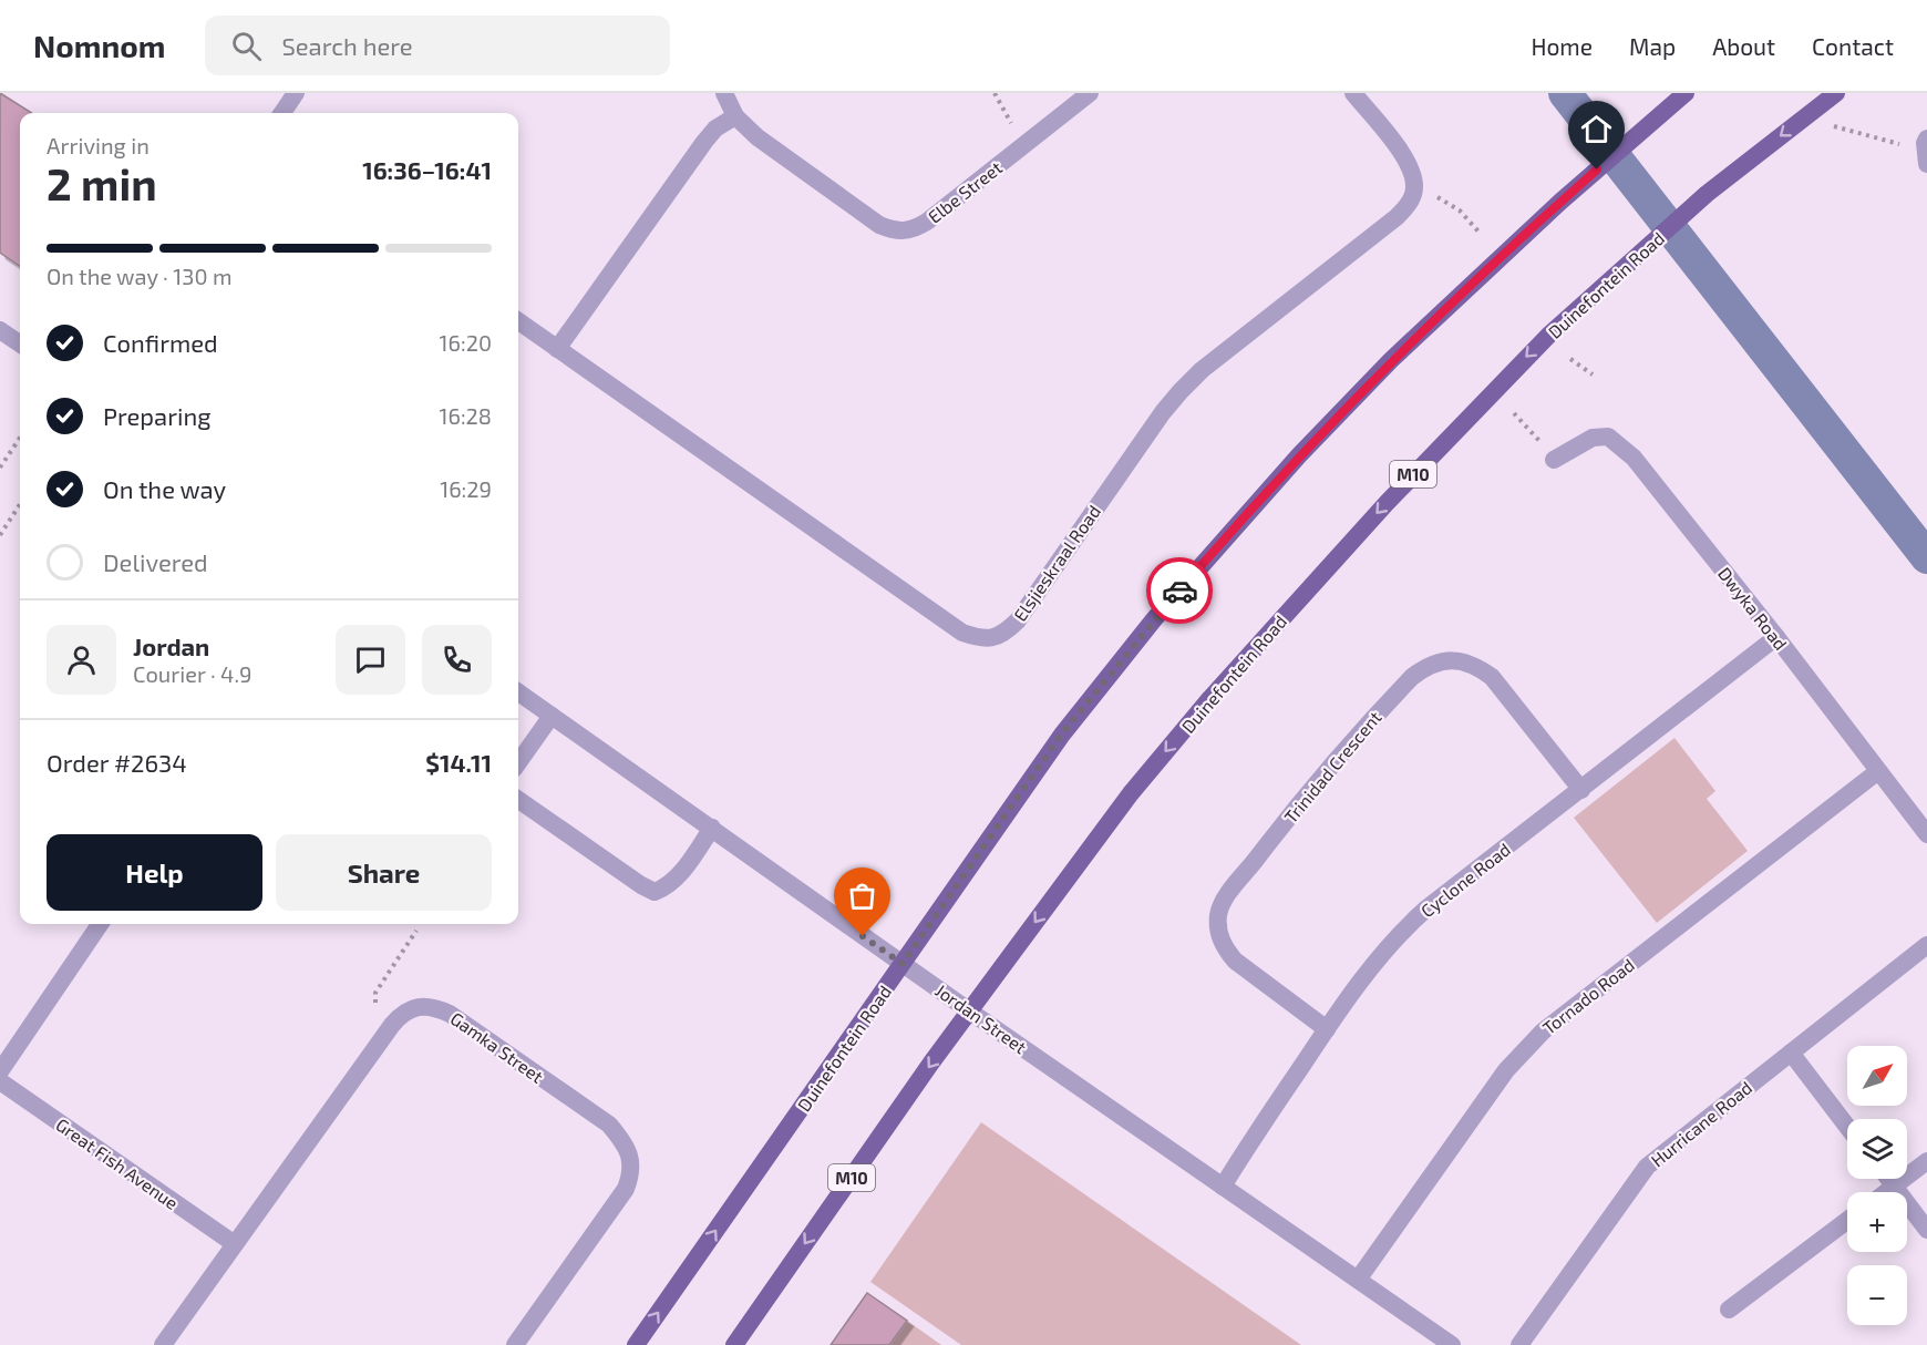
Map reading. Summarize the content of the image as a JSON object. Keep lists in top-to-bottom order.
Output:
{
  "streets": {
    "main road": ["Duinefontein Road", "M10"],
    "street": [
      "Elbe Street",
      "Elsjieskraal Road",
      "Dwyka Road",
      "Trinidad Crescent",
      "Cyclone Road",
      "Tornado Road",
      "Jordan Street",
      "Gamka Street",
      "Hurricane Road",
      "Great Fish Avenue"
    ]
  },
  "crossings": [
    ["Duinefontein Road", "Jordan Street"],
    ["Dwyka Road", "Cyclone Road"],
    ["Dwyka Road", "Tornado Road"],
    ["Trinidad Crescent", "Cyclone Road"],
    ["Cyclone Road", "Jordan Street"],
    ["Tornado Road", "Jordan Street"],
    ["Gamka Street", "Great Fish Avenue"]
  ],
  "north": "top right",
  "page": {
    "header": "Nomnom",
    "search": "Search here",
    "nav": [
      "Home",
      "Map",
      "About",
      "Contact"
    ],
    "heading": ["2 min", "Arriving in", "16:36–16:41"],
    "panel": [
      "Jordan",
      "Courier · 4.9",
      "Order #2634",
      "$14.11"
    ],
    "bar": "On the way · 130 m",
    "list": [
      ["Confirmed", "16:20"],
      ["Preparing", "16:28"],
      ["On the way", "16:29"],
      "Delivered"
    ],
    "buttons": ["Help", "Share"],
    "map_buttons": ["+", "−"]
  }
}
